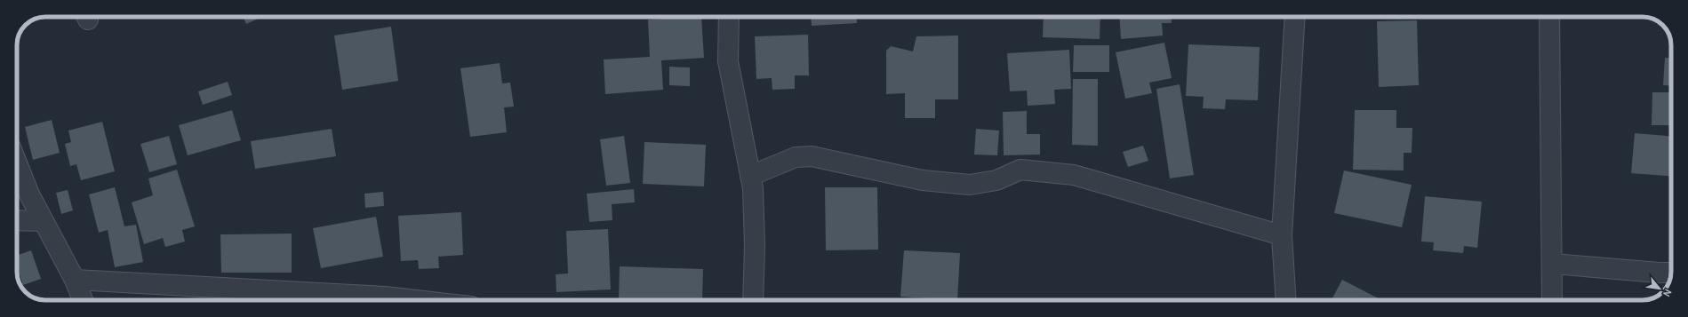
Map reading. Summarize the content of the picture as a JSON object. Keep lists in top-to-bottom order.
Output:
{
  "north": "bottom right"
}
